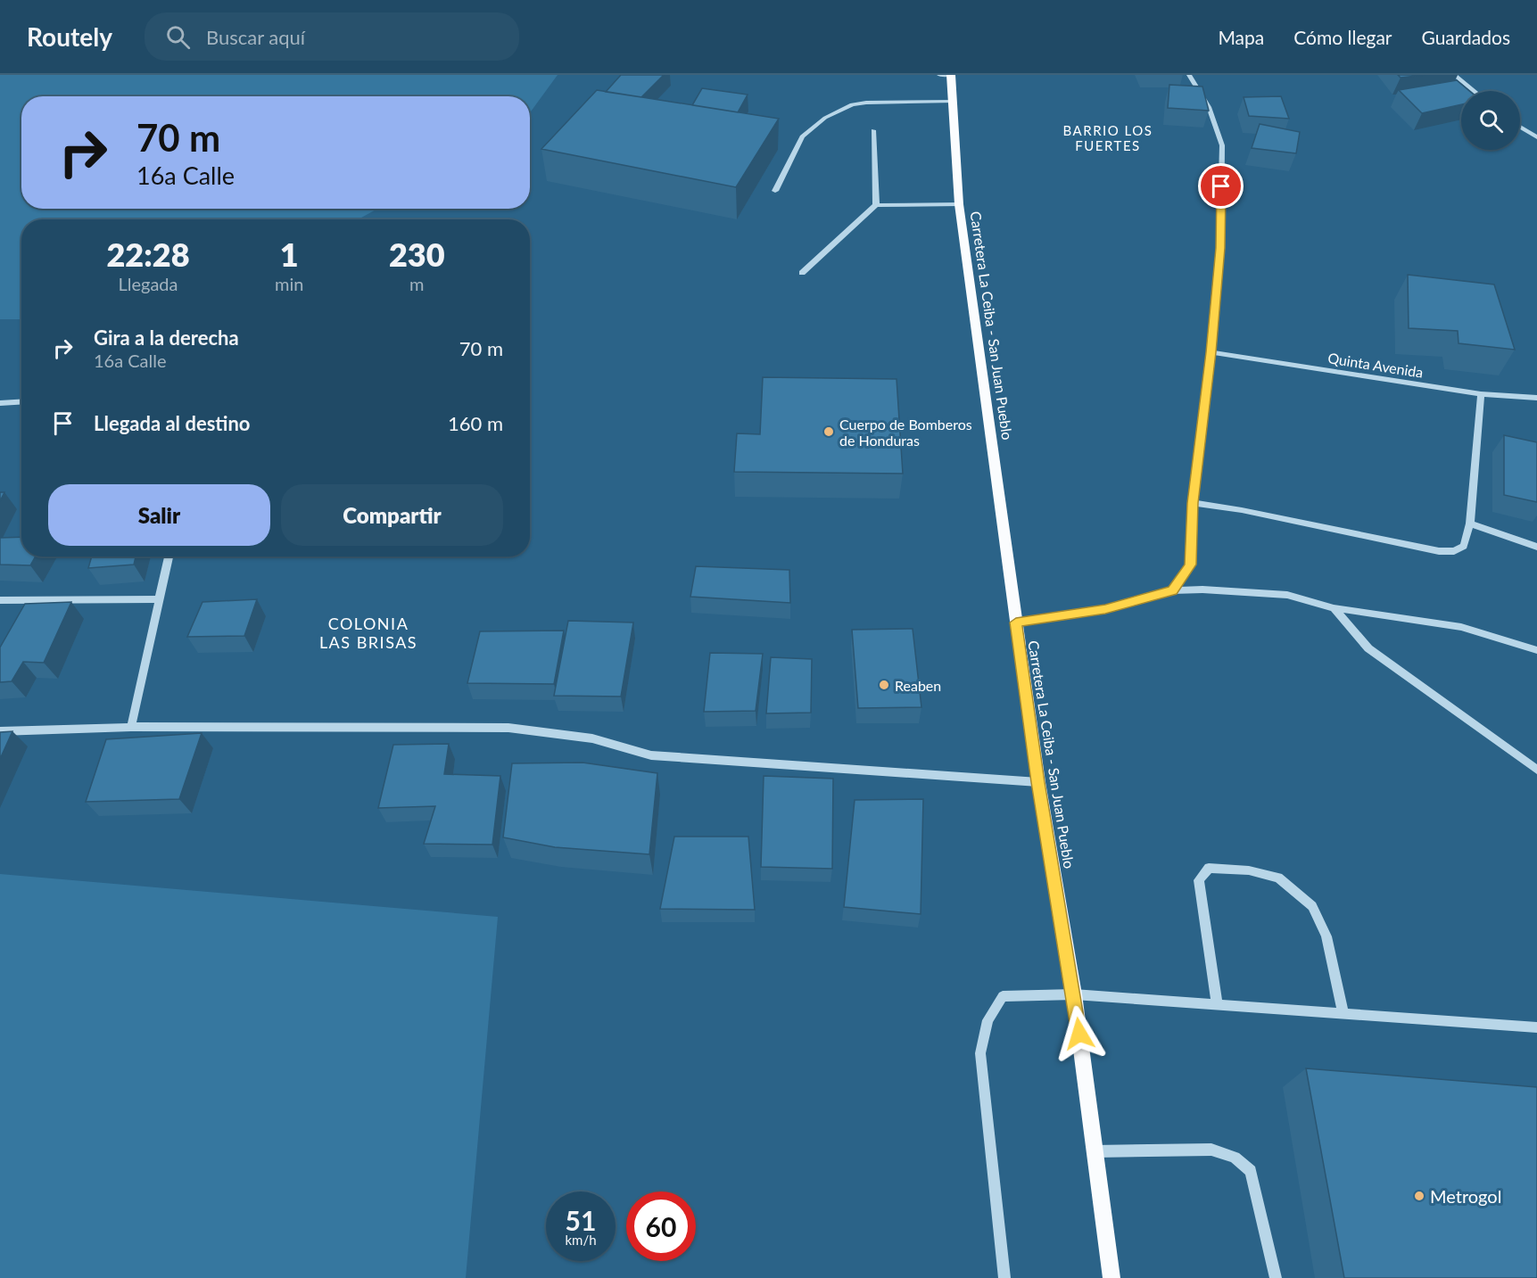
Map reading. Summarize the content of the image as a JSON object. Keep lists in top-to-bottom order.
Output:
{
  "streets": {
    "main road": ["Carretera La Ceiba - San Juan Pueblo"],
    "street": ["Quinta Avenida"]
  },
  "districts": ["BARRIO LOS FUERTES", "COLONIA LAS BRISAS"],
  "places": ["Cuerpo de Bomberos de Honduras", "Reaben", "Metrogol"],
  "page": {
    "header": "Routely",
    "search": "Buscar aquí",
    "nav": ["Mapa", "Cómo llegar", "Guardados"],
    "turn": ["70 m", "16a Calle"],
    "eta": [
      "22:28",
      "Llegada",
      "1",
      "min",
      "230",
      "m"
    ],
    "list": [
      {
        "name": "Gira a la derecha",
        "note": "16a Calle",
        "value": "70 m"
      },
      {
        "name": "Llegada al destino",
        "value": "160 m"
      }
    ],
    "buttons": ["Salir", "Compartir"],
    "speed": "51 km/h",
    "limit": "60"
  }
}
